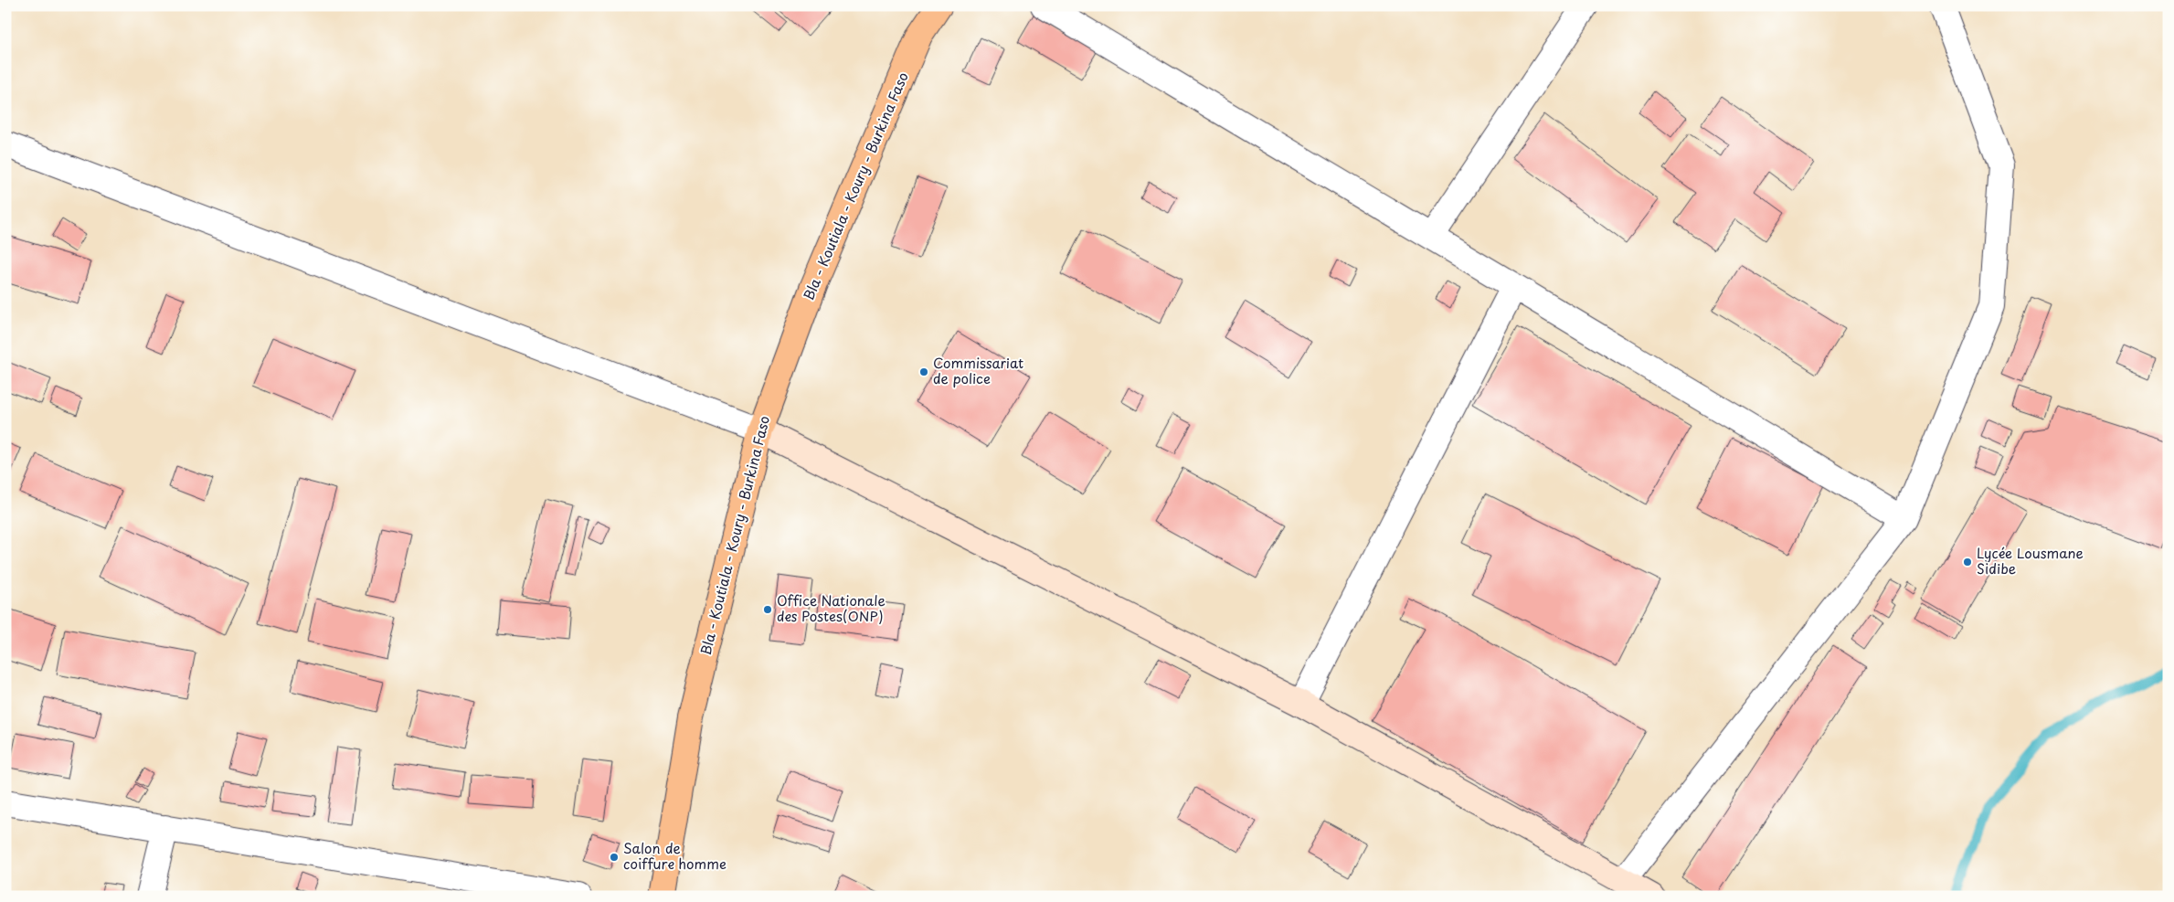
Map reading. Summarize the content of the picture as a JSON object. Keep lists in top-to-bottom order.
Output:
{
  "streets": {
    "main road": ["Bla - Koutiala - Koury - Burkina Faso"]
  },
  "places": [
    "Commissariat de police",
    "Lycée Lousmane Sidibe",
    "Office Nationale des Postes(ONP)",
    "Salon de coiffure homme"
  ]
}
